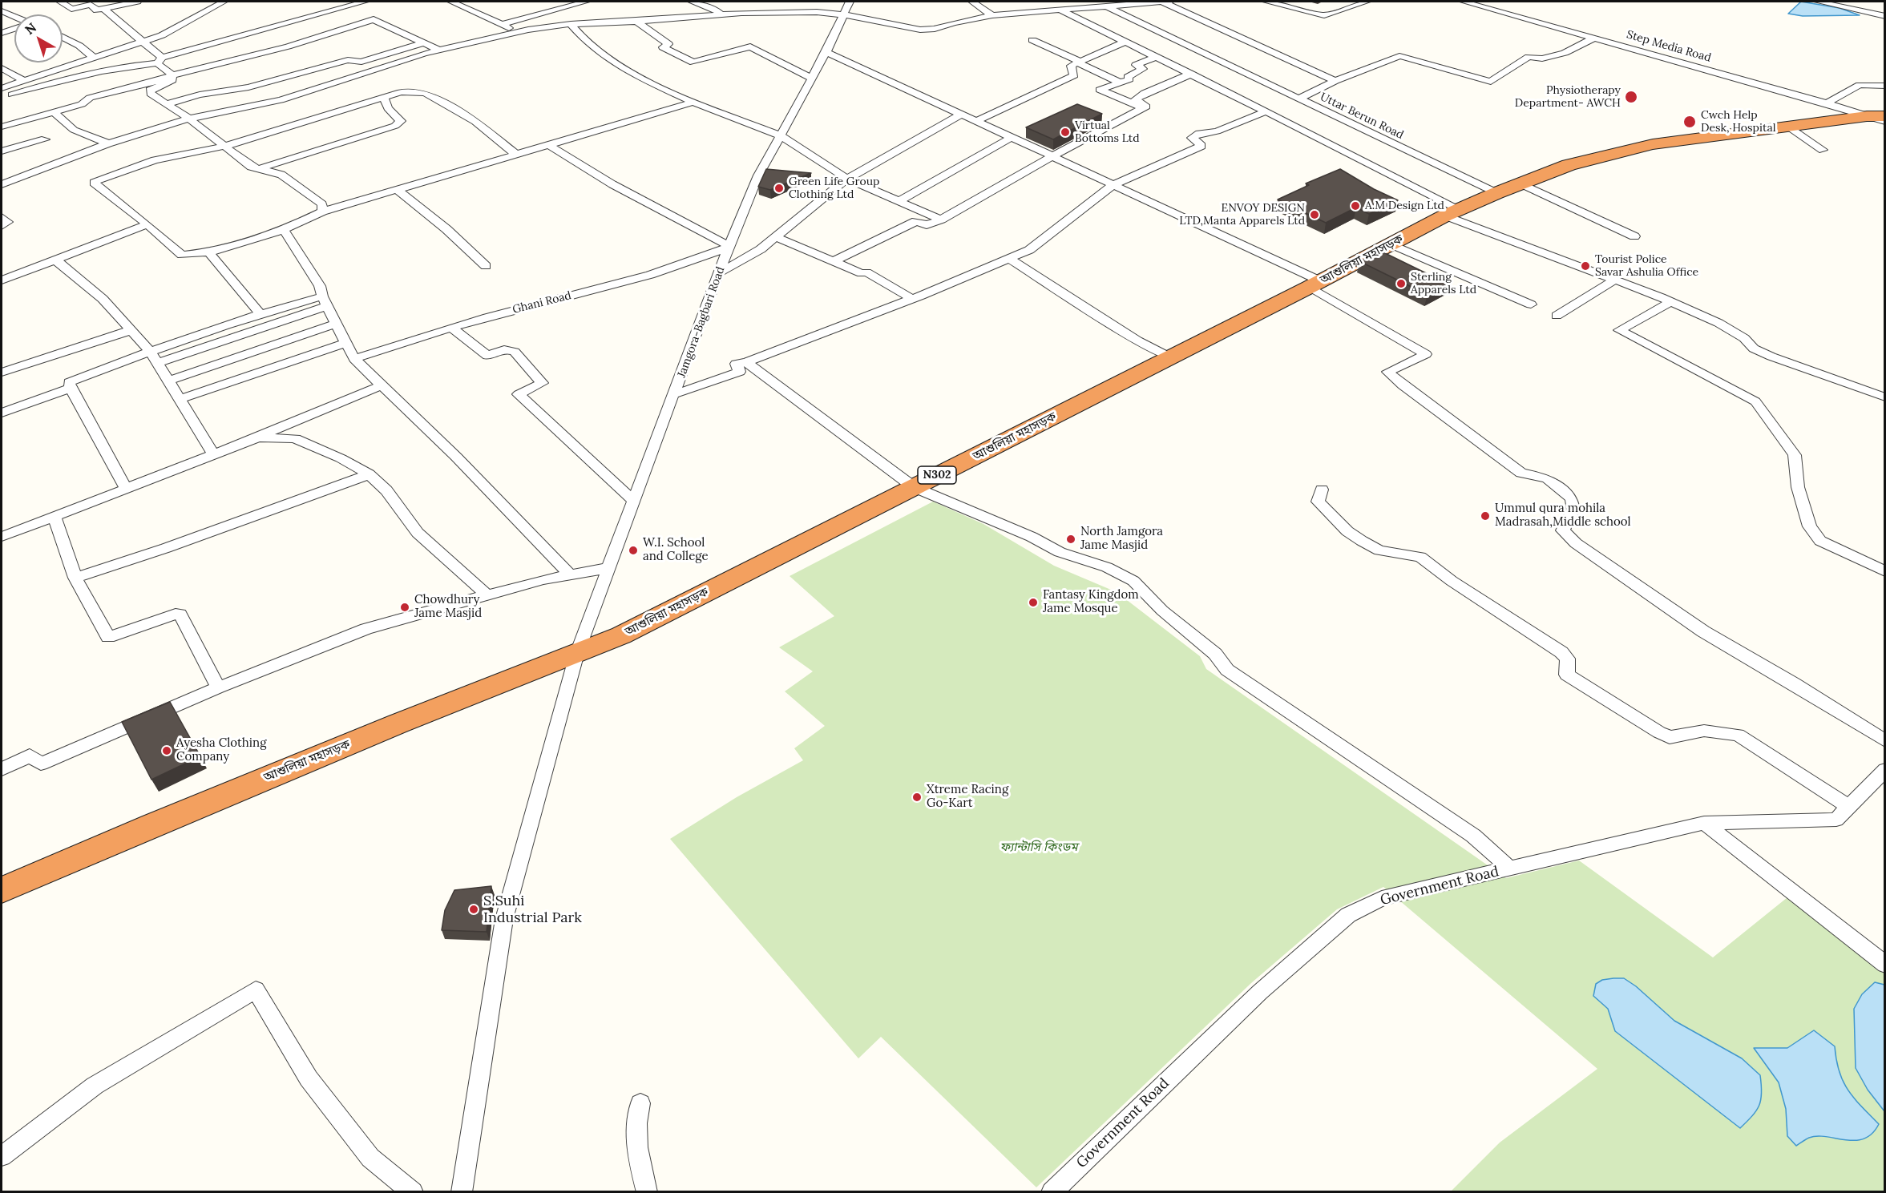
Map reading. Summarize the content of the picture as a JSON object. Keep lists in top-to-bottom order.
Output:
{
  "streets": {
    "highway": ["আশুলিয়া মহাসড়ক", "N302"],
    "street": [
      "Step Media Road",
      "Uttar Berun Road",
      "Ghani Road",
      "Jamgora-Bagbari Road",
      "Government Road"
    ]
  },
  "crossings": [
    ["Step Media Road", "আশুলিয়া মহাসড়ক"],
    ["Uttar Berun Road", "আশুলিয়া মহাসড়ক"],
    ["আশুলিয়া মহাসড়ক", "Jamgora-Bagbari Road"],
    ["Ghani Road", "Jamgora-Bagbari Road"]
  ],
  "parks": ["ফ্যান্টাসি কিংডম"],
  "places": [
    "Physiotherapy Department- AWCH",
    "Cwch Help Desk, Hospital",
    "Virtual Bottoms Ltd",
    "Green Life Group Clothing Ltd",
    "A.M Design Ltd",
    "ENVOY DESIGN LTD,Manta Apparels Ltd",
    "Tourist Police Savar Ashulia Office",
    "Sterling Apparels Ltd",
    "Ummul qura mohila Madrasah,Middle school",
    "North Jamgora Jame Masjid",
    "W.I. School and College",
    "Fantasy Kingdom Jame Mosque",
    "Chowdhury Jame Masjid",
    "Ayesha Clothing Company",
    "Xtreme Racing Go-Kart",
    "S.Suhi Industrial Park"
  ],
  "north": "top left"
}
